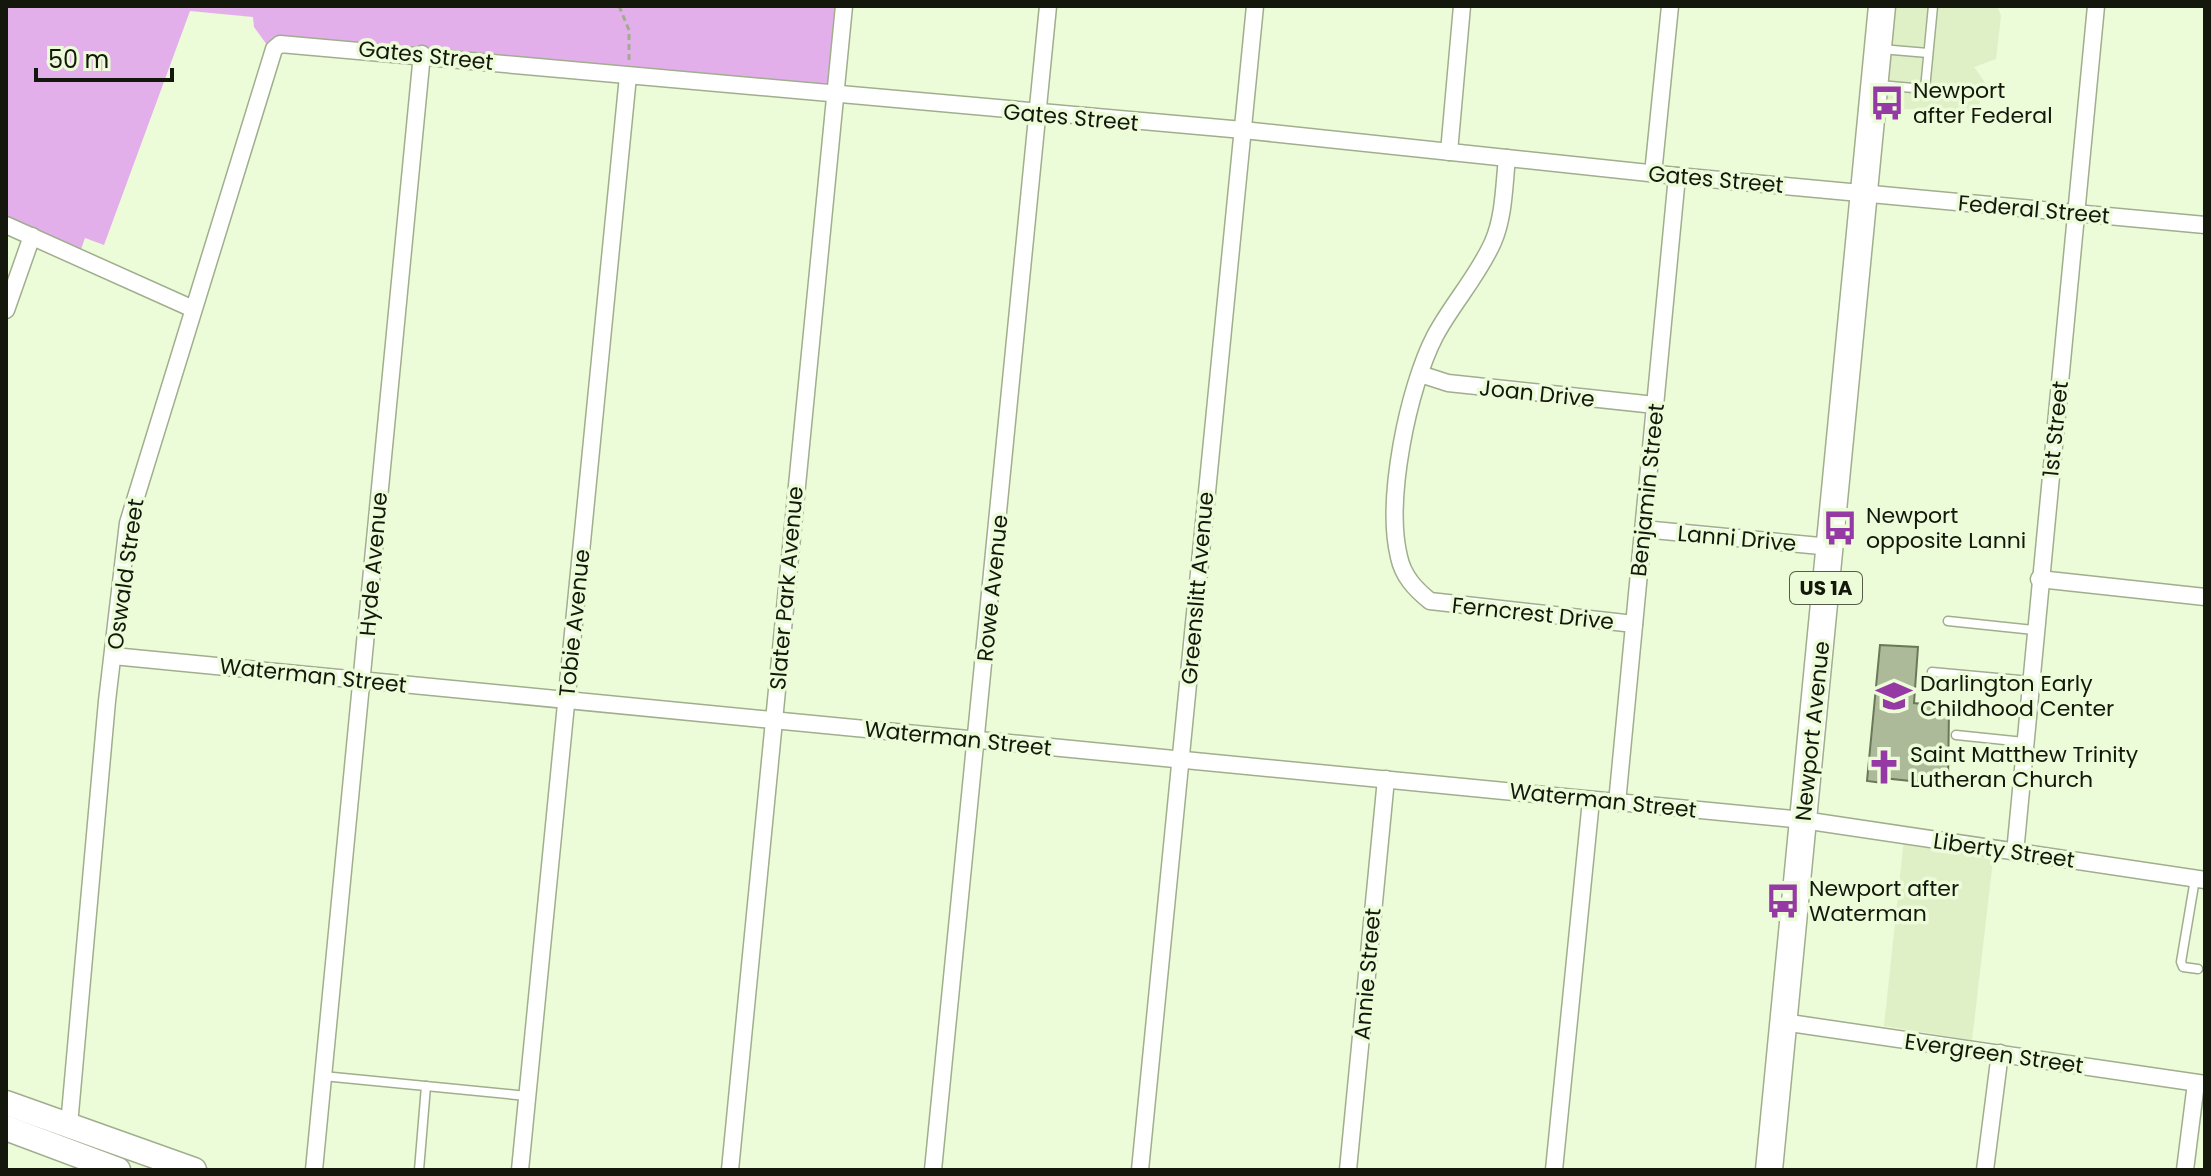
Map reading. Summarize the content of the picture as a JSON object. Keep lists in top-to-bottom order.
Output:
{
  "streets": {
    "main road": ["US 1A", "Newport Avenue"],
    "street": [
      "Gates Street",
      "Federal Street",
      "Joan Drive",
      "1st Street",
      "Benjamin Street",
      "Lanni Drive",
      "Hyde Avenue",
      "Oswald Street",
      "Slater Park Avenue",
      "Rowe Avenue",
      "Greenslitt Avenue",
      "Ferncrest Drive",
      "Tobie Avenue",
      "Waterman Street",
      "Liberty Street",
      "Annie Street",
      "Evergreen Street"
    ]
  },
  "crossings": [
    ["Gates Street", "Federal Street"],
    ["Gates Street", "Benjamin Street"],
    ["Gates Street", "Hyde Avenue"],
    ["Gates Street", "Oswald Street"],
    ["Gates Street", "Slater Park Avenue"],
    ["Gates Street", "Rowe Avenue"],
    ["Gates Street", "Greenslitt Avenue"],
    ["Gates Street", "Ferncrest Drive"],
    ["Gates Street", "Tobie Avenue"],
    ["Gates Street", "Newport Avenue"],
    ["Federal Street", "1st Street"],
    ["Federal Street", "Newport Avenue"],
    ["Joan Drive", "Benjamin Street"],
    ["Joan Drive", "Ferncrest Drive"],
    ["1st Street", "Liberty Street"],
    ["Benjamin Street", "Lanni Drive"],
    ["Benjamin Street", "Ferncrest Drive"],
    ["Benjamin Street", "Waterman Street"],
    ["Lanni Drive", "Newport Avenue"],
    ["Hyde Avenue", "Waterman Street"],
    ["Oswald Street", "Waterman Street"],
    ["Slater Park Avenue", "Waterman Street"],
    ["Rowe Avenue", "Waterman Street"],
    ["Greenslitt Avenue", "Waterman Street"],
    ["Tobie Avenue", "Waterman Street"],
    ["Waterman Street", "Newport Avenue"],
    ["Waterman Street", "Liberty Street"],
    ["Waterman Street", "Annie Street"],
    ["Newport Avenue", "Liberty Street"],
    ["Newport Avenue", "Evergreen Street"]
  ],
  "places": {
    "bus stop": ["Newport after Federal", "Newport opposite Lanni", "Newport after Waterman"],
    "school or university": ["Darlington Early Childhood Center"],
    "church": ["Saint Matthew Trinity Lutheran Church"]
  },
  "scale_bar": "50 m"
}
